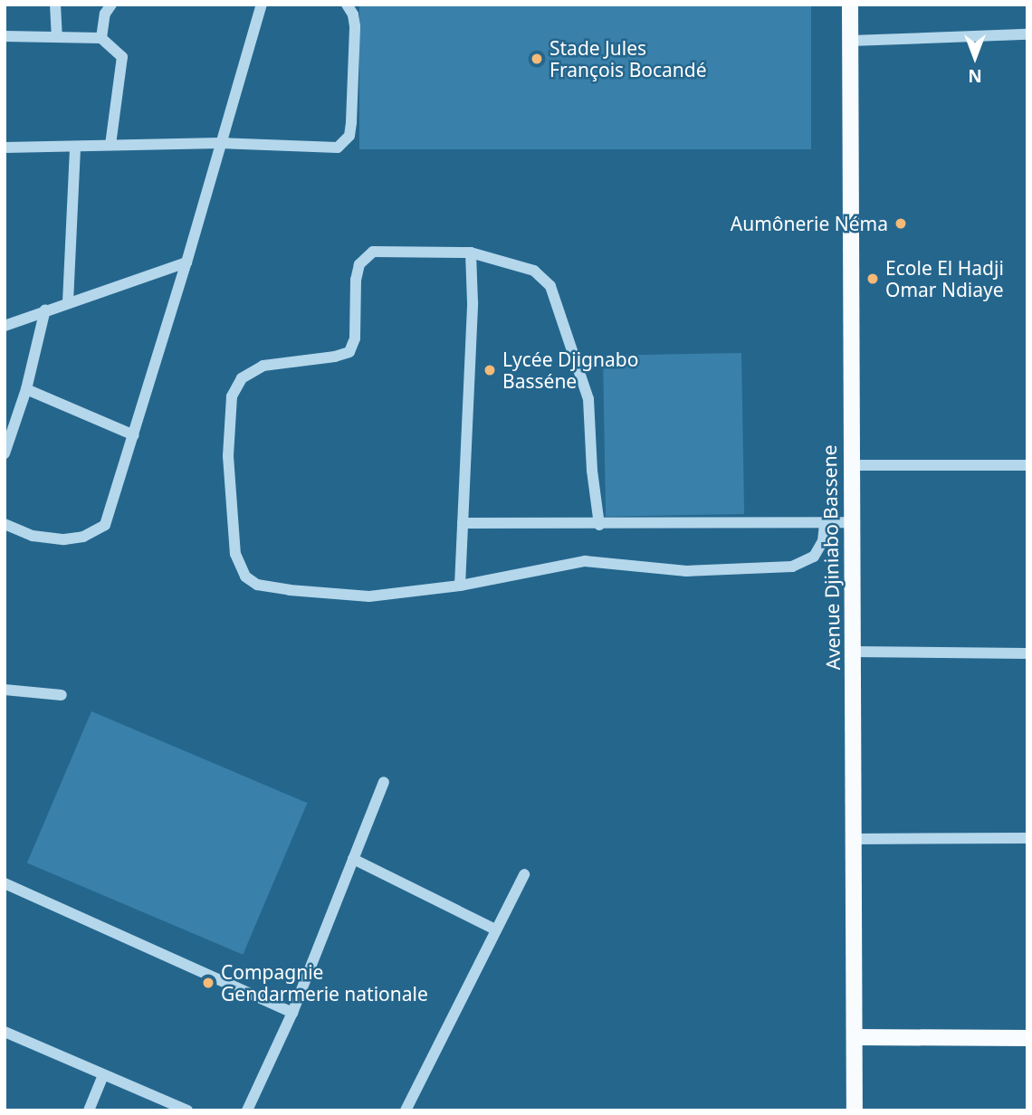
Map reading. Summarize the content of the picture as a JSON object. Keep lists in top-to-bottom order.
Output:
{
  "streets": {
    "main road": ["Avenue Djiniabo Bassene"]
  },
  "places": [
    "Stade Jules François Bocandé",
    "Aumônerie Néma",
    "Ecole El Hadji Omar Ndiaye",
    "Lycée Djignabo Basséne",
    "Compagnie Gendarmerie nationale"
  ],
  "north": "bottom"
}
